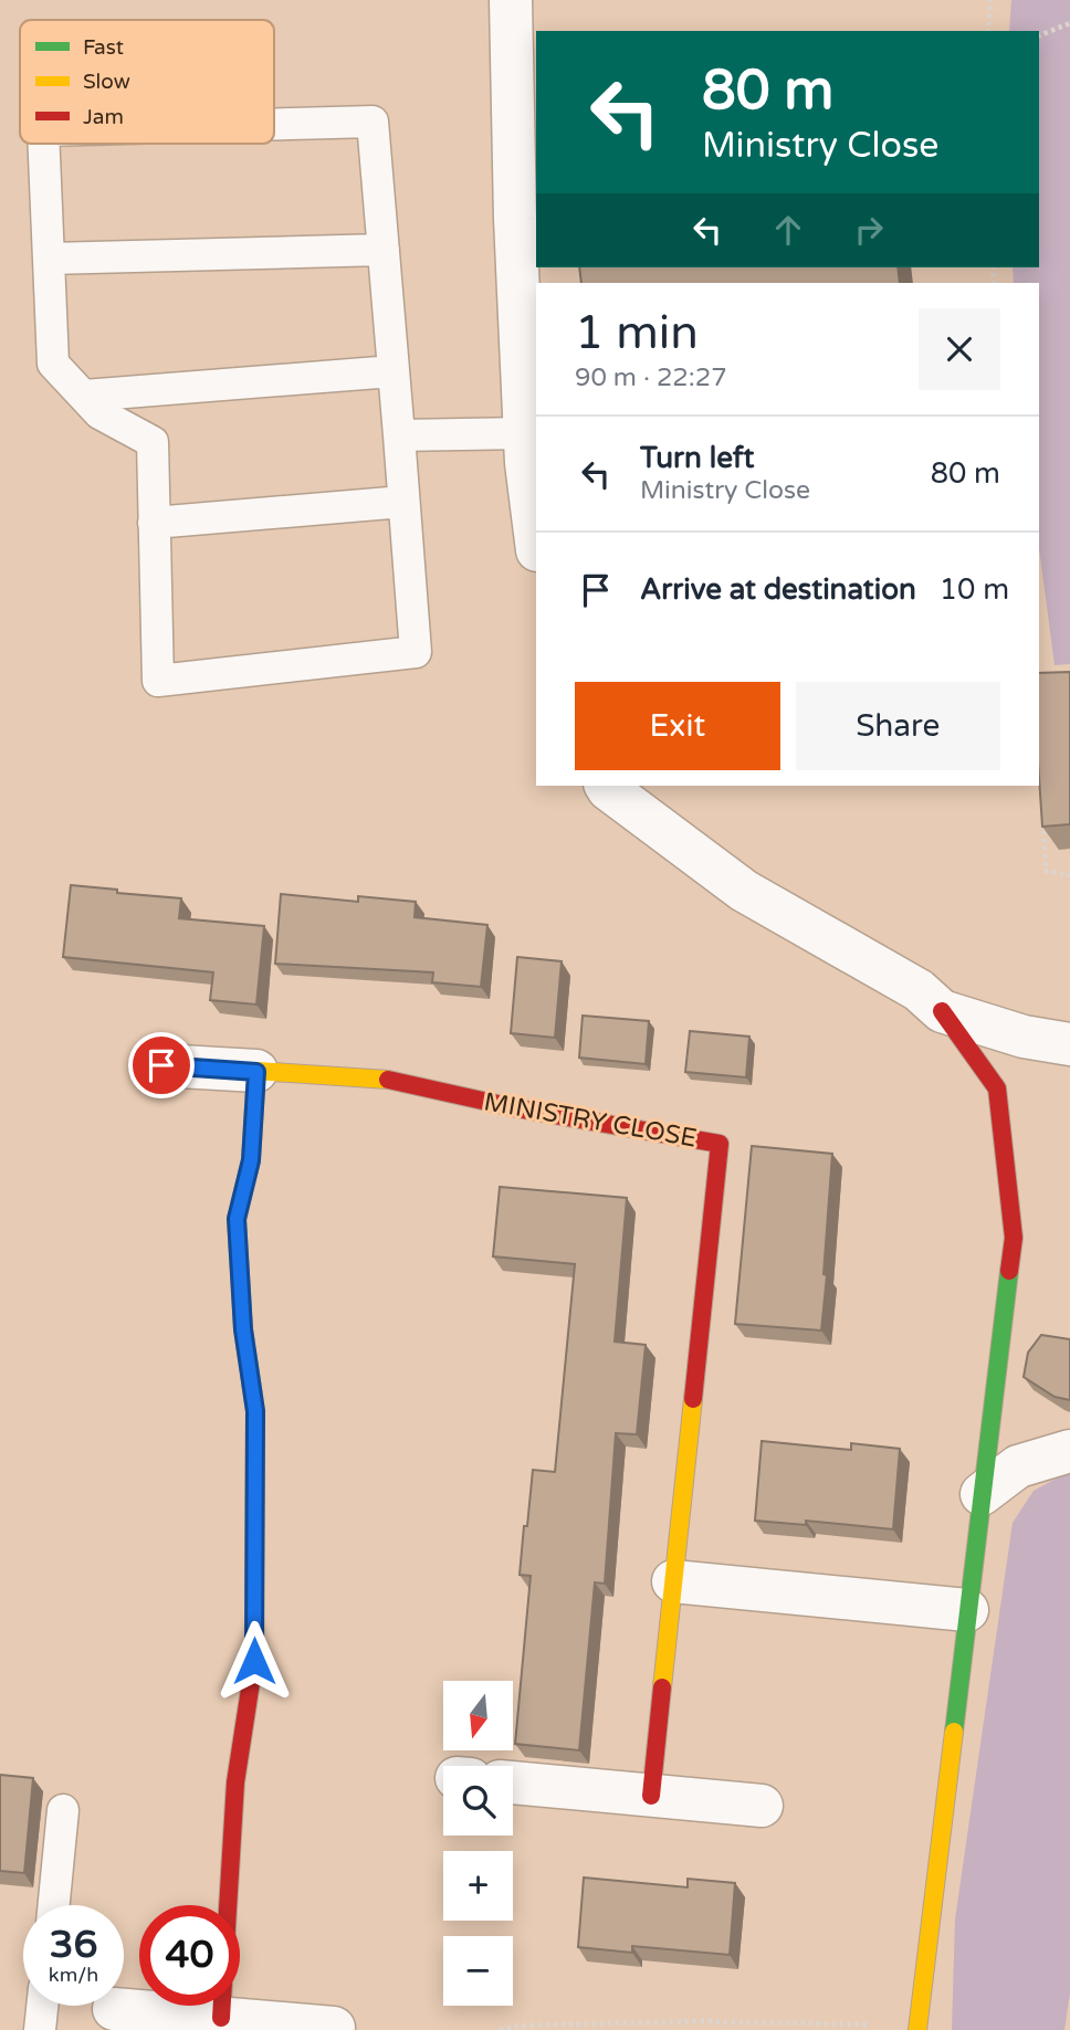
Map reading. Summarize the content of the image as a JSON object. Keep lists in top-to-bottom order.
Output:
{
  "streets": {
    "street": ["MINISTRY CLOSE"]
  },
  "legend": ["Fast", "Slow", "Jam"],
  "north": "bottom",
  "page": {
    "turn": ["80 m", "Ministry Close"],
    "heading": ["1 min", "90 m · 22:27"],
    "list": [
      {
        "name": "Turn left",
        "note": "Ministry Close",
        "value": "80 m"
      },
      {
        "name": "Arrive at destination",
        "value": "10 m"
      }
    ],
    "buttons": ["Exit", "Share"],
    "map_buttons": ["+", "−"],
    "speed": "36 km/h",
    "limit": "40"
  }
}
